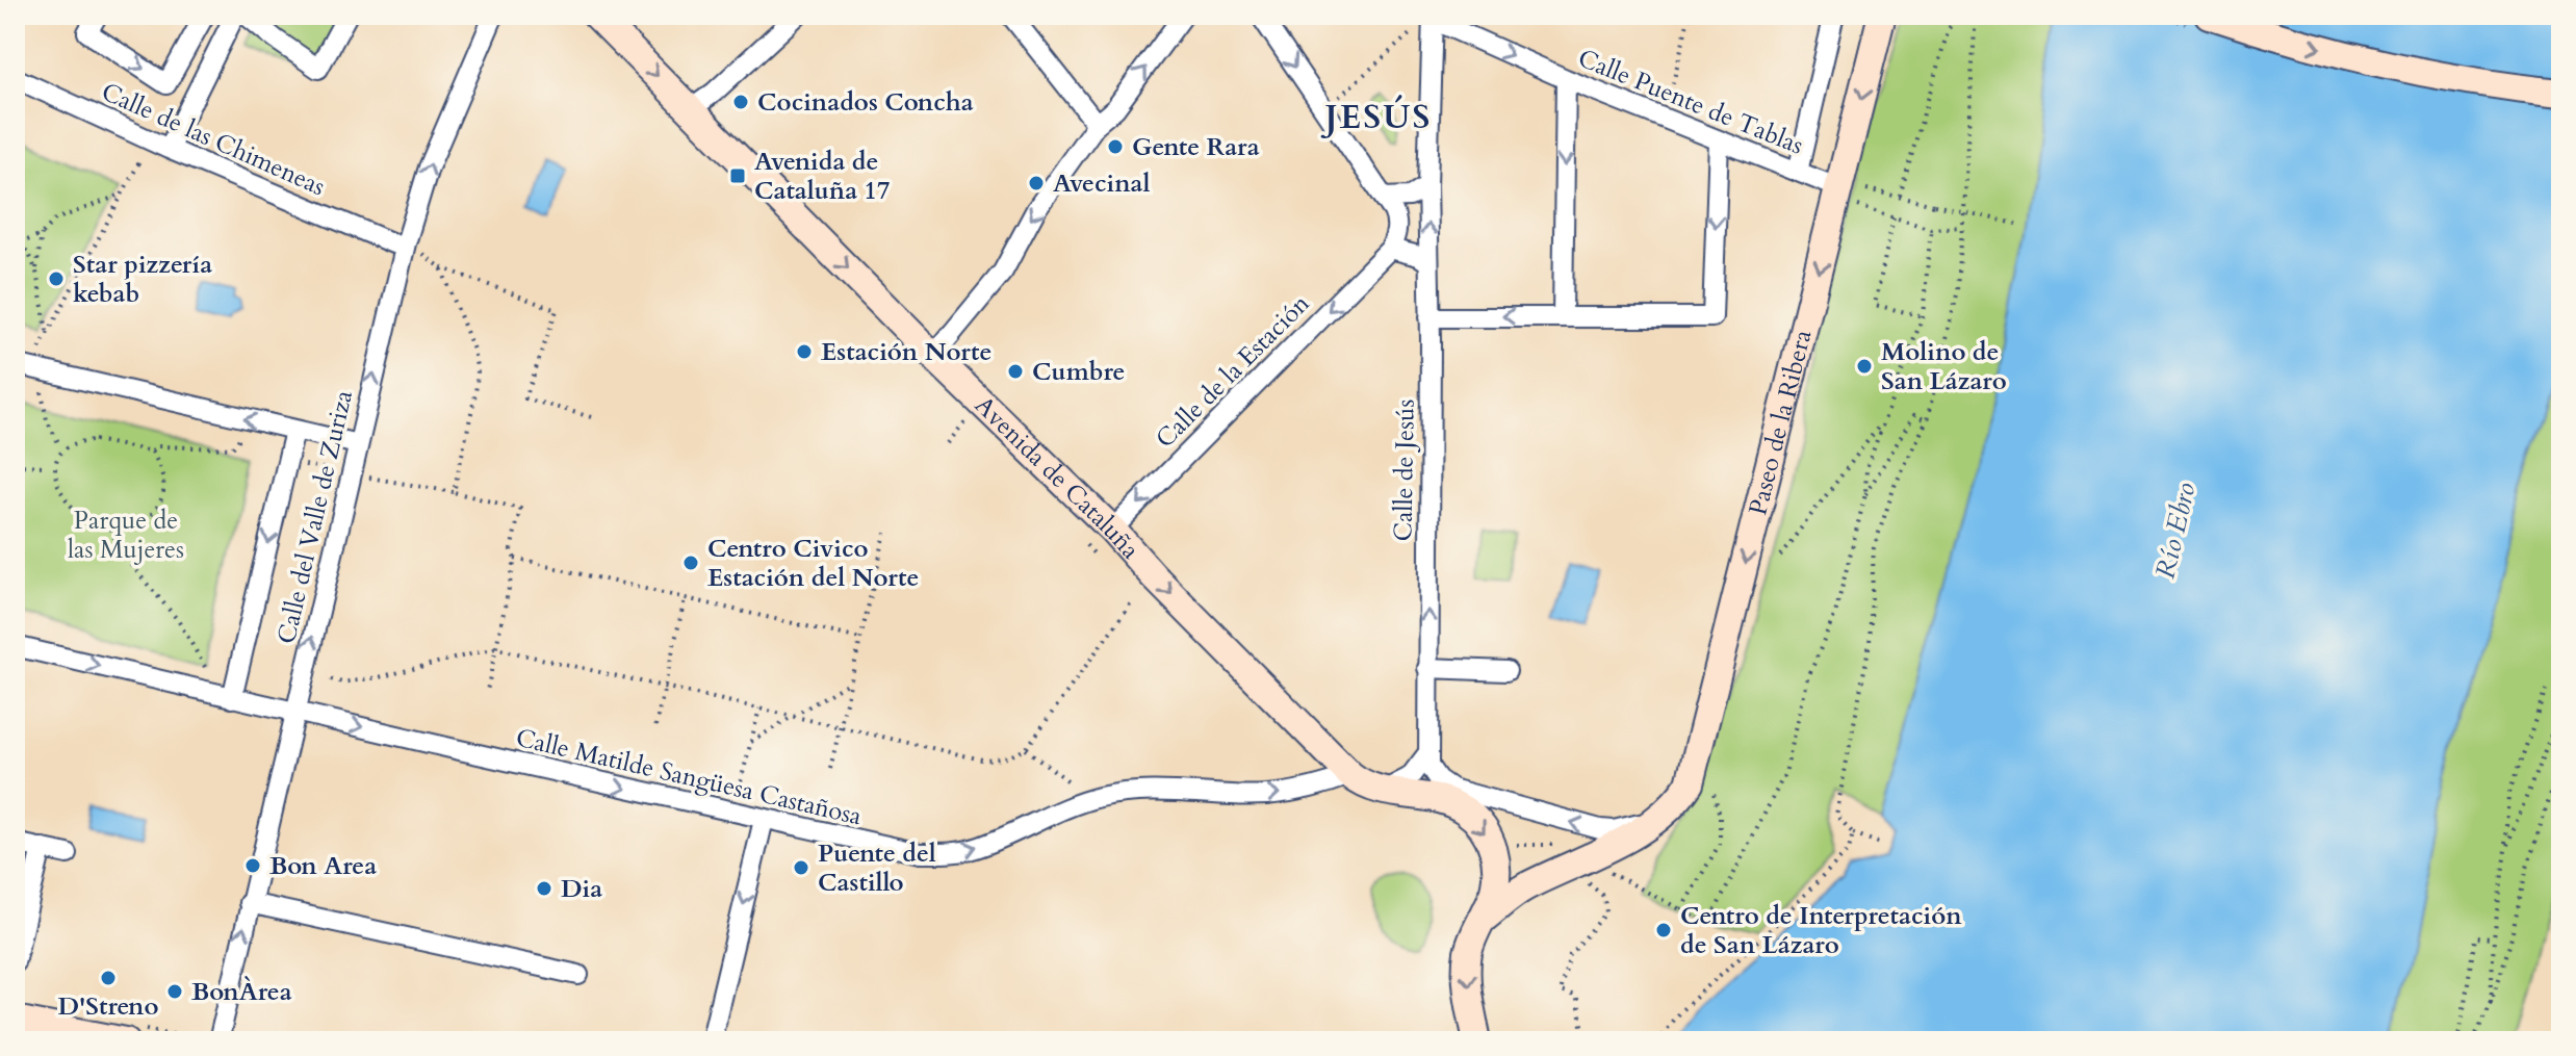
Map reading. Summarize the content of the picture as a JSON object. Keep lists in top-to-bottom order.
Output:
{
  "streets": {
    "main road": ["Paseo de la Ribera", "Avenida de Cataluña"],
    "street": [
      "Calle Puente de Tablas",
      "Calle de las Chimeneas",
      "Calle de la Estación",
      "Calle de Jesús",
      "Calle del Valle de Zuriza",
      "Calle Matilde Sangüesa Castañosa"
    ]
  },
  "crossings": [
    ["Calle Puente de Tablas", "Paseo de la Ribera"],
    ["Calle Puente de Tablas", "Calle de Jesús"],
    ["Calle de la Estación", "Avenida de Cataluña"],
    ["Paseo de la Ribera", "Calle de Jesús"],
    ["Paseo de la Ribera", "Avenida de Cataluña"],
    ["Avenida de Cataluña", "Calle Matilde Sangüesa Castañosa"],
    ["Calle del Valle de Zuriza", "Calle Matilde Sangüesa Castañosa"]
  ],
  "one_way": [
    "Calle de la Estación",
    "Avenida de Cataluña",
    "Calle del Valle de Zuriza",
    "Calle Matilde Sangüesa Castañosa"
  ],
  "districts": ["JESÚS"],
  "water": ["Río Ebro"],
  "parks": ["Parque de las Mujeres"],
  "places": {
    "other": [
      "Cocinados Concha",
      "Gente Rara",
      "Avecinal",
      "Star pizzería kebab",
      "Estación Norte",
      "Molino de San Lázaro",
      "Cumbre",
      "Centro Civico Estación del Norte",
      "Bon Area",
      "Puente del Castillo",
      "Dia",
      "Centro de Interpretación de San Lázaro",
      "D'Streno",
      "BonÀrea"
    ],
    "transit": ["Avenida de Cataluña 17"]
  }
}
